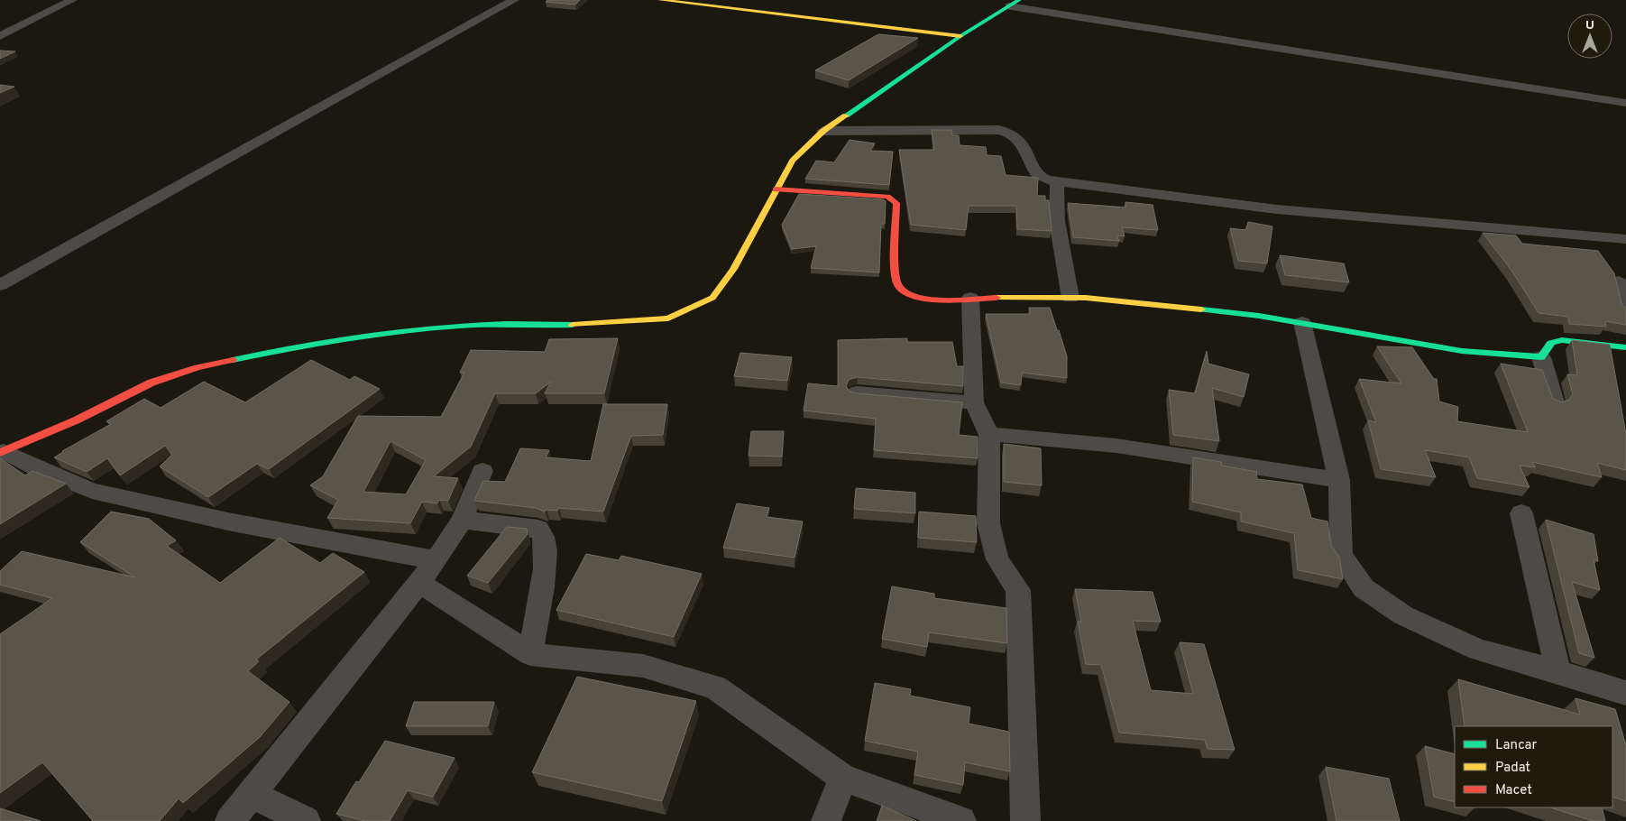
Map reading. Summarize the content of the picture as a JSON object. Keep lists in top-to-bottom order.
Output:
{
  "legend": ["Lancar", "Padat", "Macet"],
  "north": "top"
}
